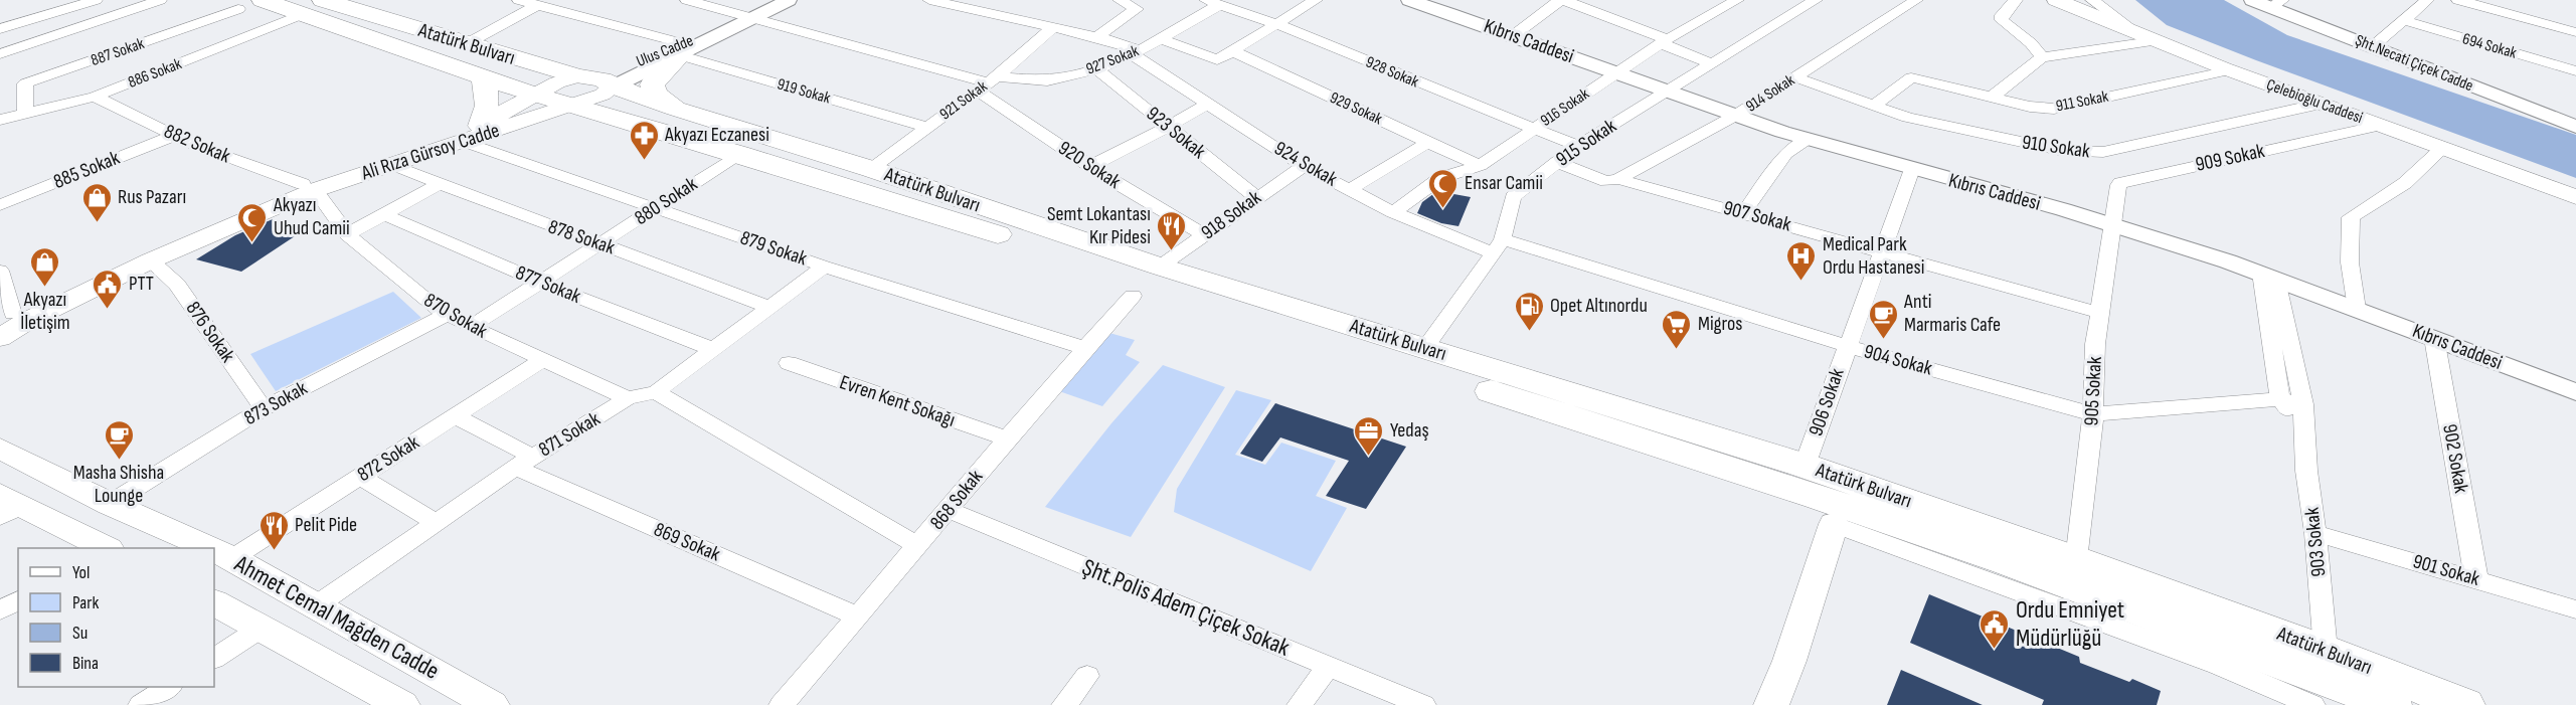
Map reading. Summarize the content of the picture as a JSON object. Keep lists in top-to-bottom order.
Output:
{
  "streets": {
    "highway": ["Atatürk Bulvarı"],
    "main road": ["Çelebioğlu Caddesi", "Ali Rıza Gürsoy Cadde", "Ahmet Cemal Mağden Cadde"],
    "street": [
      "Kıbrıs Caddesi",
      "694 Sokak",
      "Ulus Cadde",
      "887 Sokak",
      "927 Sokak",
      "Şht.Necati Çiçek Cadde",
      "928 Sokak",
      "886 Sokak",
      "919 Sokak",
      "914 Sokak",
      "921 Sokak",
      "911 Sokak",
      "916 Sokak",
      "929 Sokak",
      "923 Sokak",
      "915 Sokak",
      "882 Sokak",
      "910 Sokak",
      "909 Sokak",
      "924 Sokak",
      "920 Sokak",
      "885 Sokak",
      "880 Sokak",
      "918 Sokak",
      "907 Sokak",
      "878 Sokak",
      "879 Sokak",
      "877 Sokak",
      "870 Sokak",
      "876 Sokak",
      "904 Sokak",
      "905 Sokak",
      "Evren Kent Sokağı",
      "906 Sokak",
      "873 Sokak",
      "871 Sokak",
      "872 Sokak",
      "902 Sokak",
      "868 Sokak",
      "869 Sokak",
      "903 Sokak",
      "901 Sokak",
      "Şht.Polis Adem Çiçek Sokak"
    ]
  },
  "crossings": [
    ["Kıbrıs Caddesi", "914 Sokak"],
    ["Kıbrıs Caddesi", "916 Sokak"],
    ["Kıbrıs Caddesi", "915 Sokak"],
    ["Kıbrıs Caddesi", "909 Sokak"],
    ["Kıbrıs Caddesi", "905 Sokak"],
    ["Kıbrıs Caddesi", "906 Sokak"],
    ["Kıbrıs Caddesi", "902 Sokak"],
    ["Kıbrıs Caddesi", "903 Sokak"],
    ["Atatürk Bulvarı", "Ulus Cadde"],
    ["Atatürk Bulvarı", "886 Sokak"],
    ["Atatürk Bulvarı", "921 Sokak"],
    ["Atatürk Bulvarı", "915 Sokak"],
    ["Atatürk Bulvarı", "Ali Rıza Gürsoy Cadde"],
    ["Atatürk Bulvarı", "880 Sokak"],
    ["Atatürk Bulvarı", "918 Sokak"],
    ["Atatürk Bulvarı", "905 Sokak"],
    ["Atatürk Bulvarı", "906 Sokak"],
    ["Atatürk Bulvarı", "903 Sokak"],
    ["Ulus Cadde", "919 Sokak"],
    ["Ulus Cadde", "Ali Rıza Gürsoy Cadde"],
    ["Ulus Cadde", "920 Sokak"],
    ["887 Sokak", "886 Sokak"],
    ["927 Sokak", "928 Sokak"],
    ["927 Sokak", "921 Sokak"],
    ["927 Sokak", "923 Sokak"],
    ["927 Sokak", "924 Sokak"],
    ["927 Sokak", "920 Sokak"],
    ["928 Sokak", "916 Sokak"],
    ["928 Sokak", "915 Sokak"],
    ["886 Sokak", "882 Sokak"],
    ["919 Sokak", "921 Sokak"],
    ["914 Sokak", "910 Sokak"],
    ["914 Sokak", "907 Sokak"],
    ["921 Sokak", "924 Sokak"],
    ["921 Sokak", "920 Sokak"],
    ["911 Sokak", "Çelebioğlu Caddesi"],
    ["911 Sokak", "910 Sokak"],
    ["Çelebioğlu Caddesi", "910 Sokak"],
    ["Çelebioğlu Caddesi", "909 Sokak"],
    ["916 Sokak", "929 Sokak"],
    ["916 Sokak", "924 Sokak"],
    ["923 Sokak", "918 Sokak"],
    ["915 Sokak", "924 Sokak"],
    ["915 Sokak", "907 Sokak"],
    ["915 Sokak", "904 Sokak"],
    ["882 Sokak", "Ali Rıza Gürsoy Cadde"],
    ["882 Sokak", "885 Sokak"],
    ["882 Sokak", "870 Sokak"],
    ["Ali Rıza Gürsoy Cadde", "878 Sokak"],
    ["Ali Rıza Gürsoy Cadde", "879 Sokak"],
    ["Ali Rıza Gürsoy Cadde", "870 Sokak"],
    ["Ali Rıza Gürsoy Cadde", "876 Sokak"],
    ["909 Sokak", "905 Sokak"],
    ["924 Sokak", "918 Sokak"],
    ["924 Sokak", "904 Sokak"],
    ["920 Sokak", "918 Sokak"],
    ["880 Sokak", "878 Sokak"],
    ["880 Sokak", "879 Sokak"],
    ["880 Sokak", "877 Sokak"],
    ["880 Sokak", "870 Sokak"],
    ["907 Sokak", "905 Sokak"],
    ["907 Sokak", "906 Sokak"],
    ["878 Sokak", "871 Sokak"],
    ["879 Sokak", "871 Sokak"],
    ["879 Sokak", "868 Sokak"],
    ["877 Sokak", "871 Sokak"],
    ["870 Sokak", "873 Sokak"],
    ["870 Sokak", "871 Sokak"],
    ["870 Sokak", "872 Sokak"],
    ["876 Sokak", "873 Sokak"],
    ["904 Sokak", "905 Sokak"],
    ["904 Sokak", "906 Sokak"],
    ["904 Sokak", "903 Sokak"],
    ["Evren Kent Sokağı", "868 Sokak"],
    ["873 Sokak", "Ahmet Cemal Mağden Cadde"],
    ["871 Sokak", "869 Sokak"],
    ["871 Sokak", "Ahmet Cemal Mağden Cadde"],
    ["872 Sokak", "869 Sokak"],
    ["872 Sokak", "Ahmet Cemal Mağden Cadde"],
    ["902 Sokak", "901 Sokak"],
    ["868 Sokak", "869 Sokak"],
    ["868 Sokak", "Şht.Polis Adem Çiçek Sokak"],
    ["903 Sokak", "901 Sokak"]
  ],
  "places": {
    "pharmacy": ["Akyazı Eczanesi"],
    "mosque": ["Ensar Camii", "Akyazı Uhud Camii"],
    "shop": ["Rus Pazarı", "Akyazı İletişim"],
    "restaurant": ["Semt Lokantası Kır Pidesi", "Pelit Pide"],
    "hospital": ["Medical Park Ordu Hastanesi"],
    "public building": ["PTT", "Ordu Emniyet Müdürlüğü"],
    "fuel station": ["Opet Altınordu"],
    "cafe": ["Anti Marmaris Cafe", "Masha Shisha Lounge"],
    "supermarket": ["Migros"],
    "office": ["Yedaş"]
  },
  "legend": [
    "Yol",
    "Park",
    "Su",
    "Bina"
  ]
}
